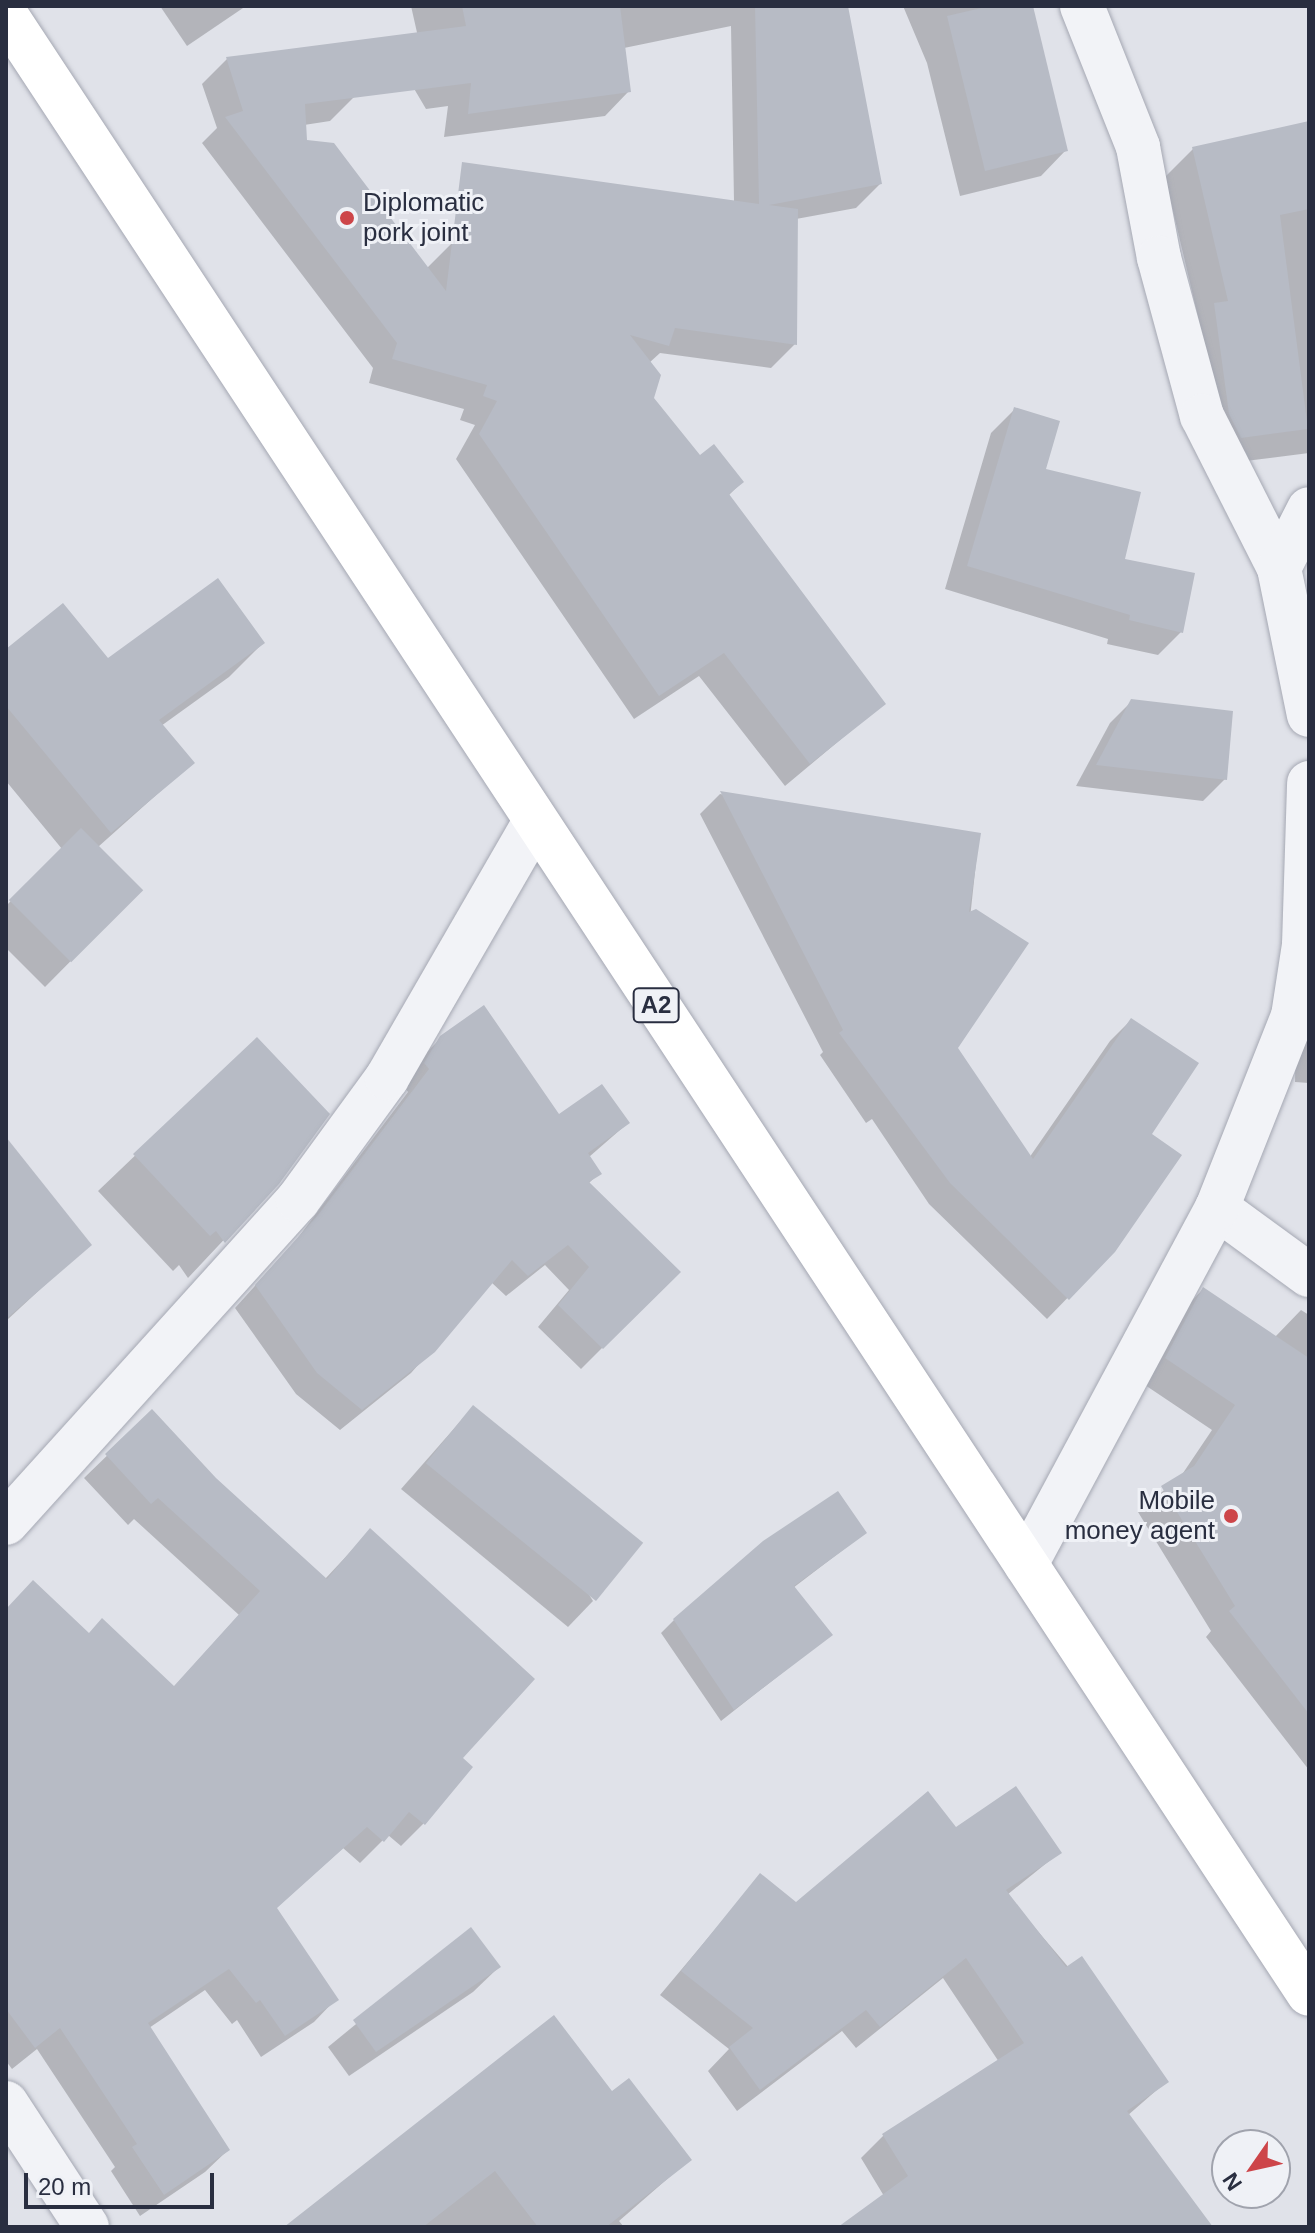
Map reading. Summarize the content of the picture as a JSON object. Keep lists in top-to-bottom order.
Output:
{
  "streets": {
    "highway": ["A2"]
  },
  "places": ["Diplomatic pork joint", "Mobile money agent"],
  "scale_bar": "20 m",
  "north": "bottom left"
}
